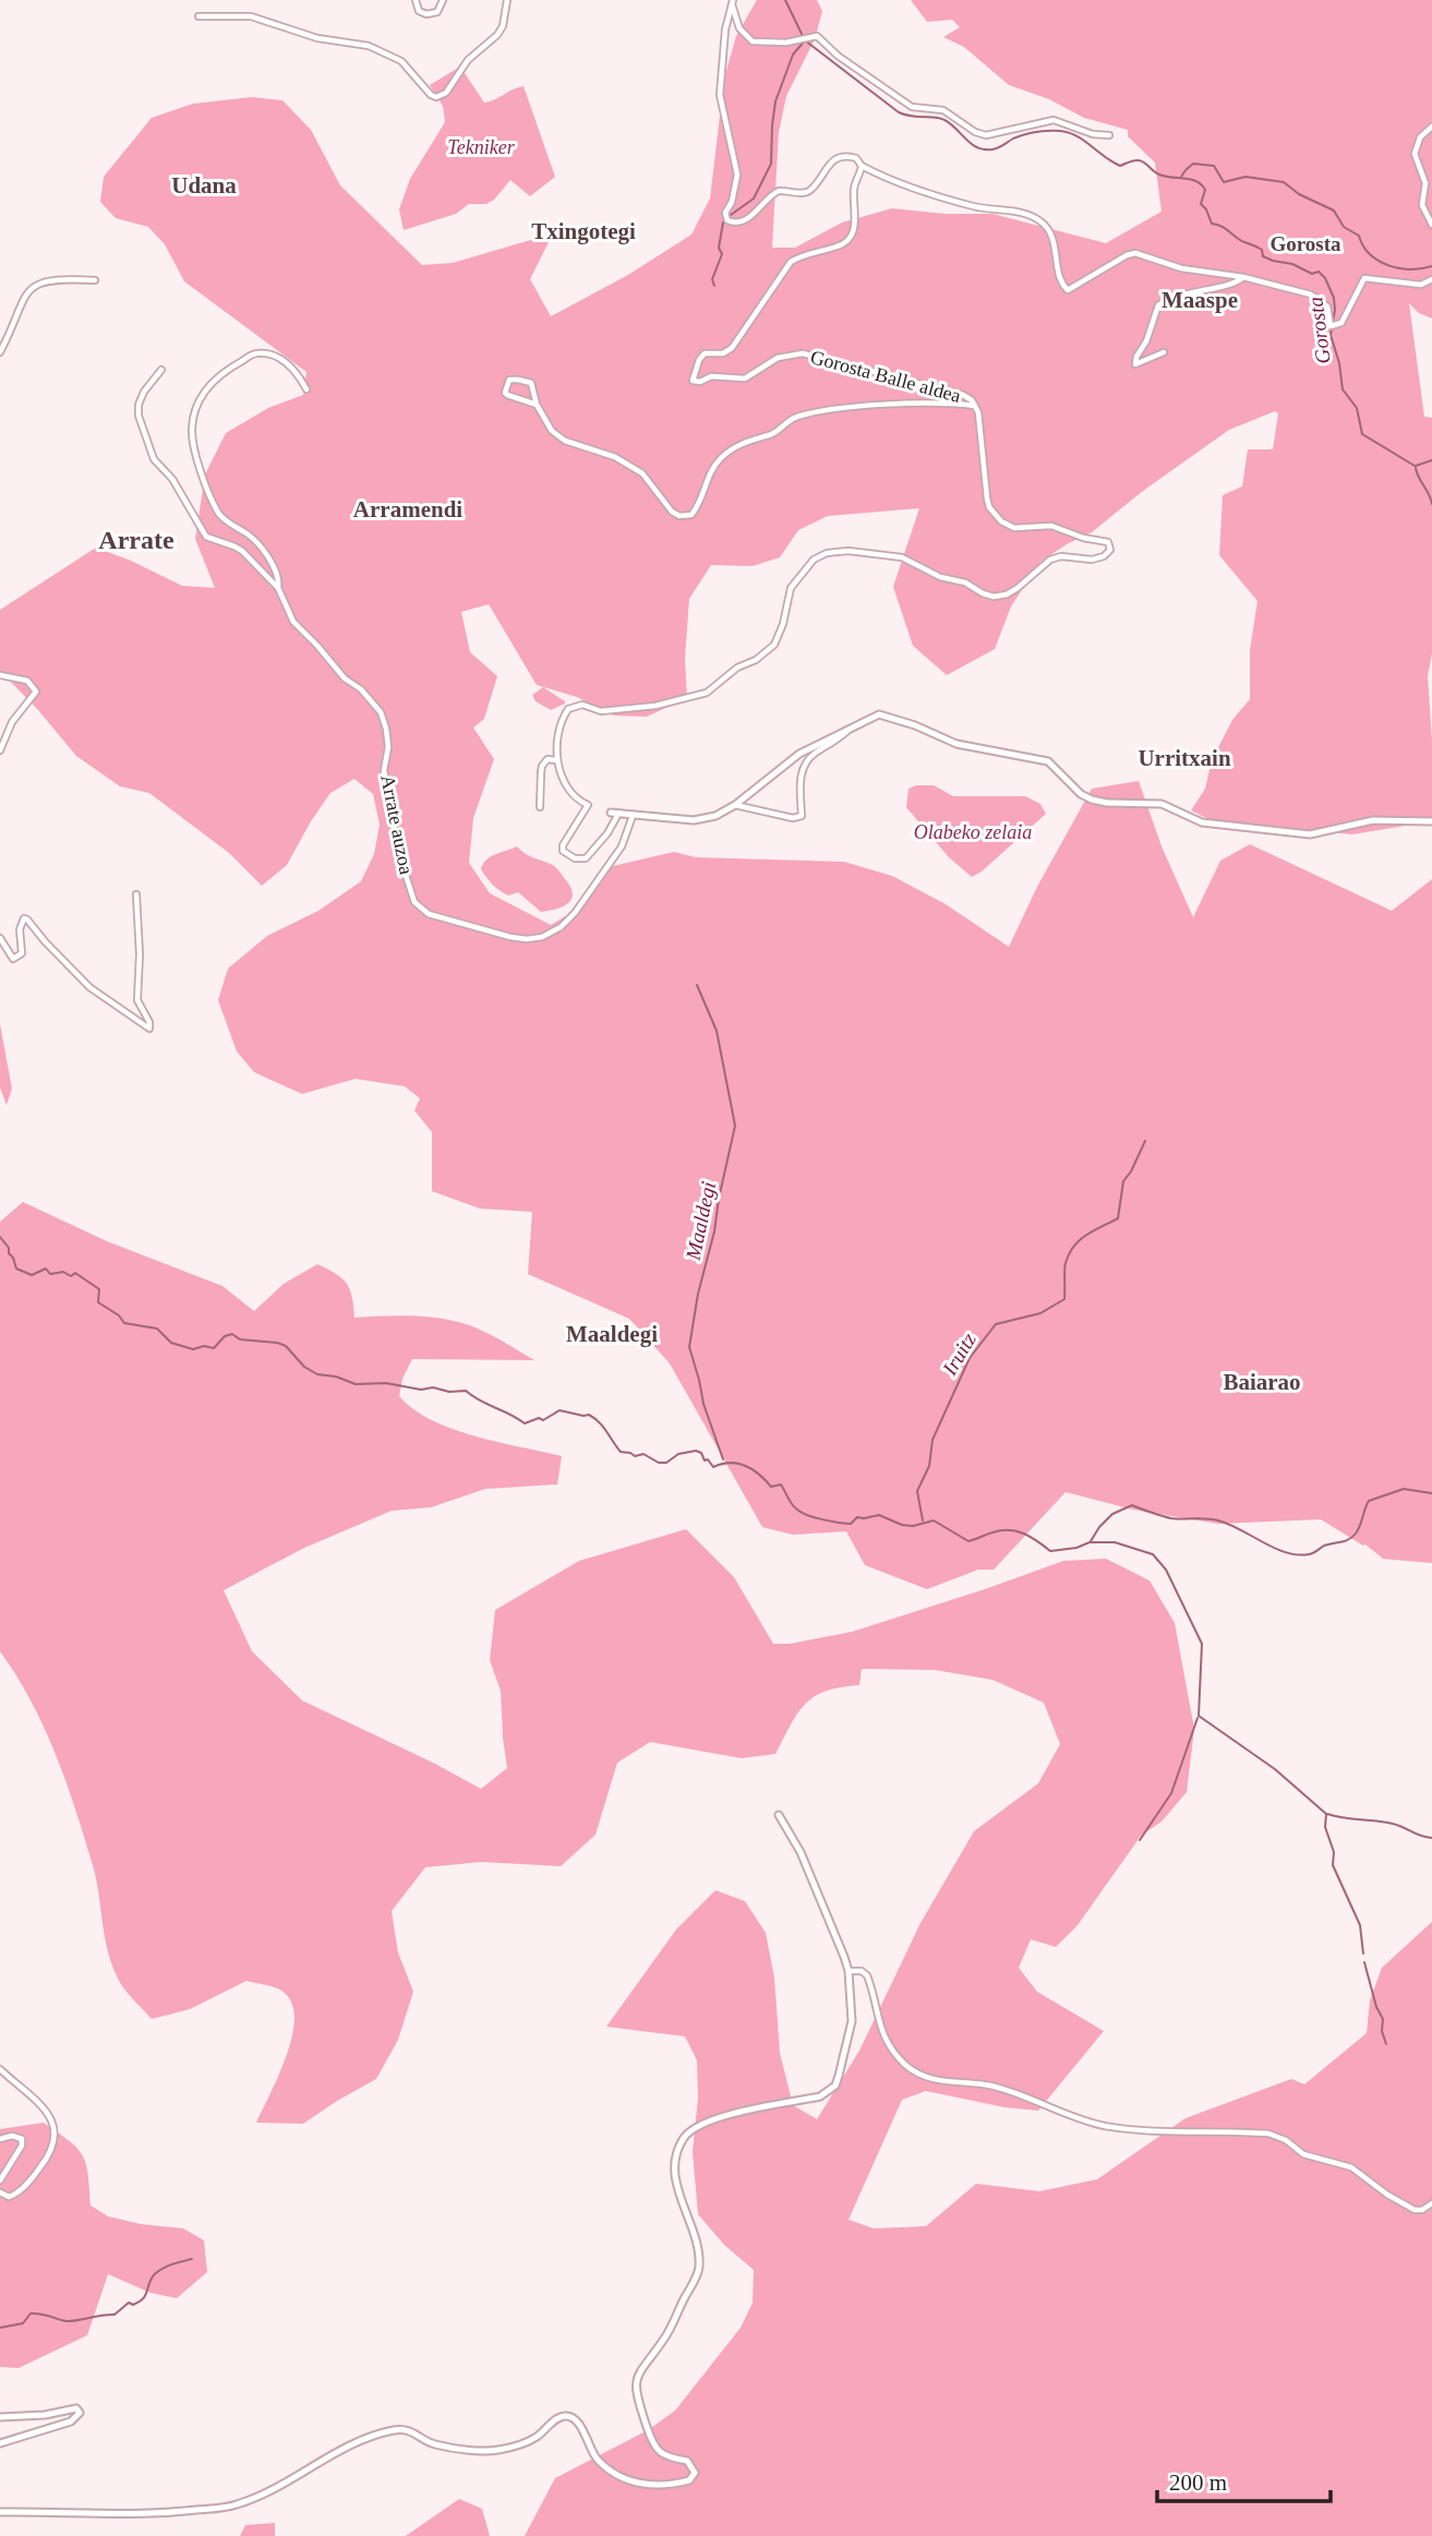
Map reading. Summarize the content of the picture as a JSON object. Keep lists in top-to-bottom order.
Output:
{
  "streets": {
    "street": ["Gorosta Balle aldea", "Arrate auzoa"]
  },
  "districts": [
    "Udana",
    "Txingotegi",
    "Gorosta",
    "Maaspe",
    "Arramendi",
    "Arrate",
    "Urritxain",
    "Maaldegi",
    "Baiarao"
  ],
  "water": ["Gorosta", "Maaldegi", "Iruitz"],
  "parks": ["Tekniker", "Olabeko zelaia"],
  "scale_bar": "200 m"
}
